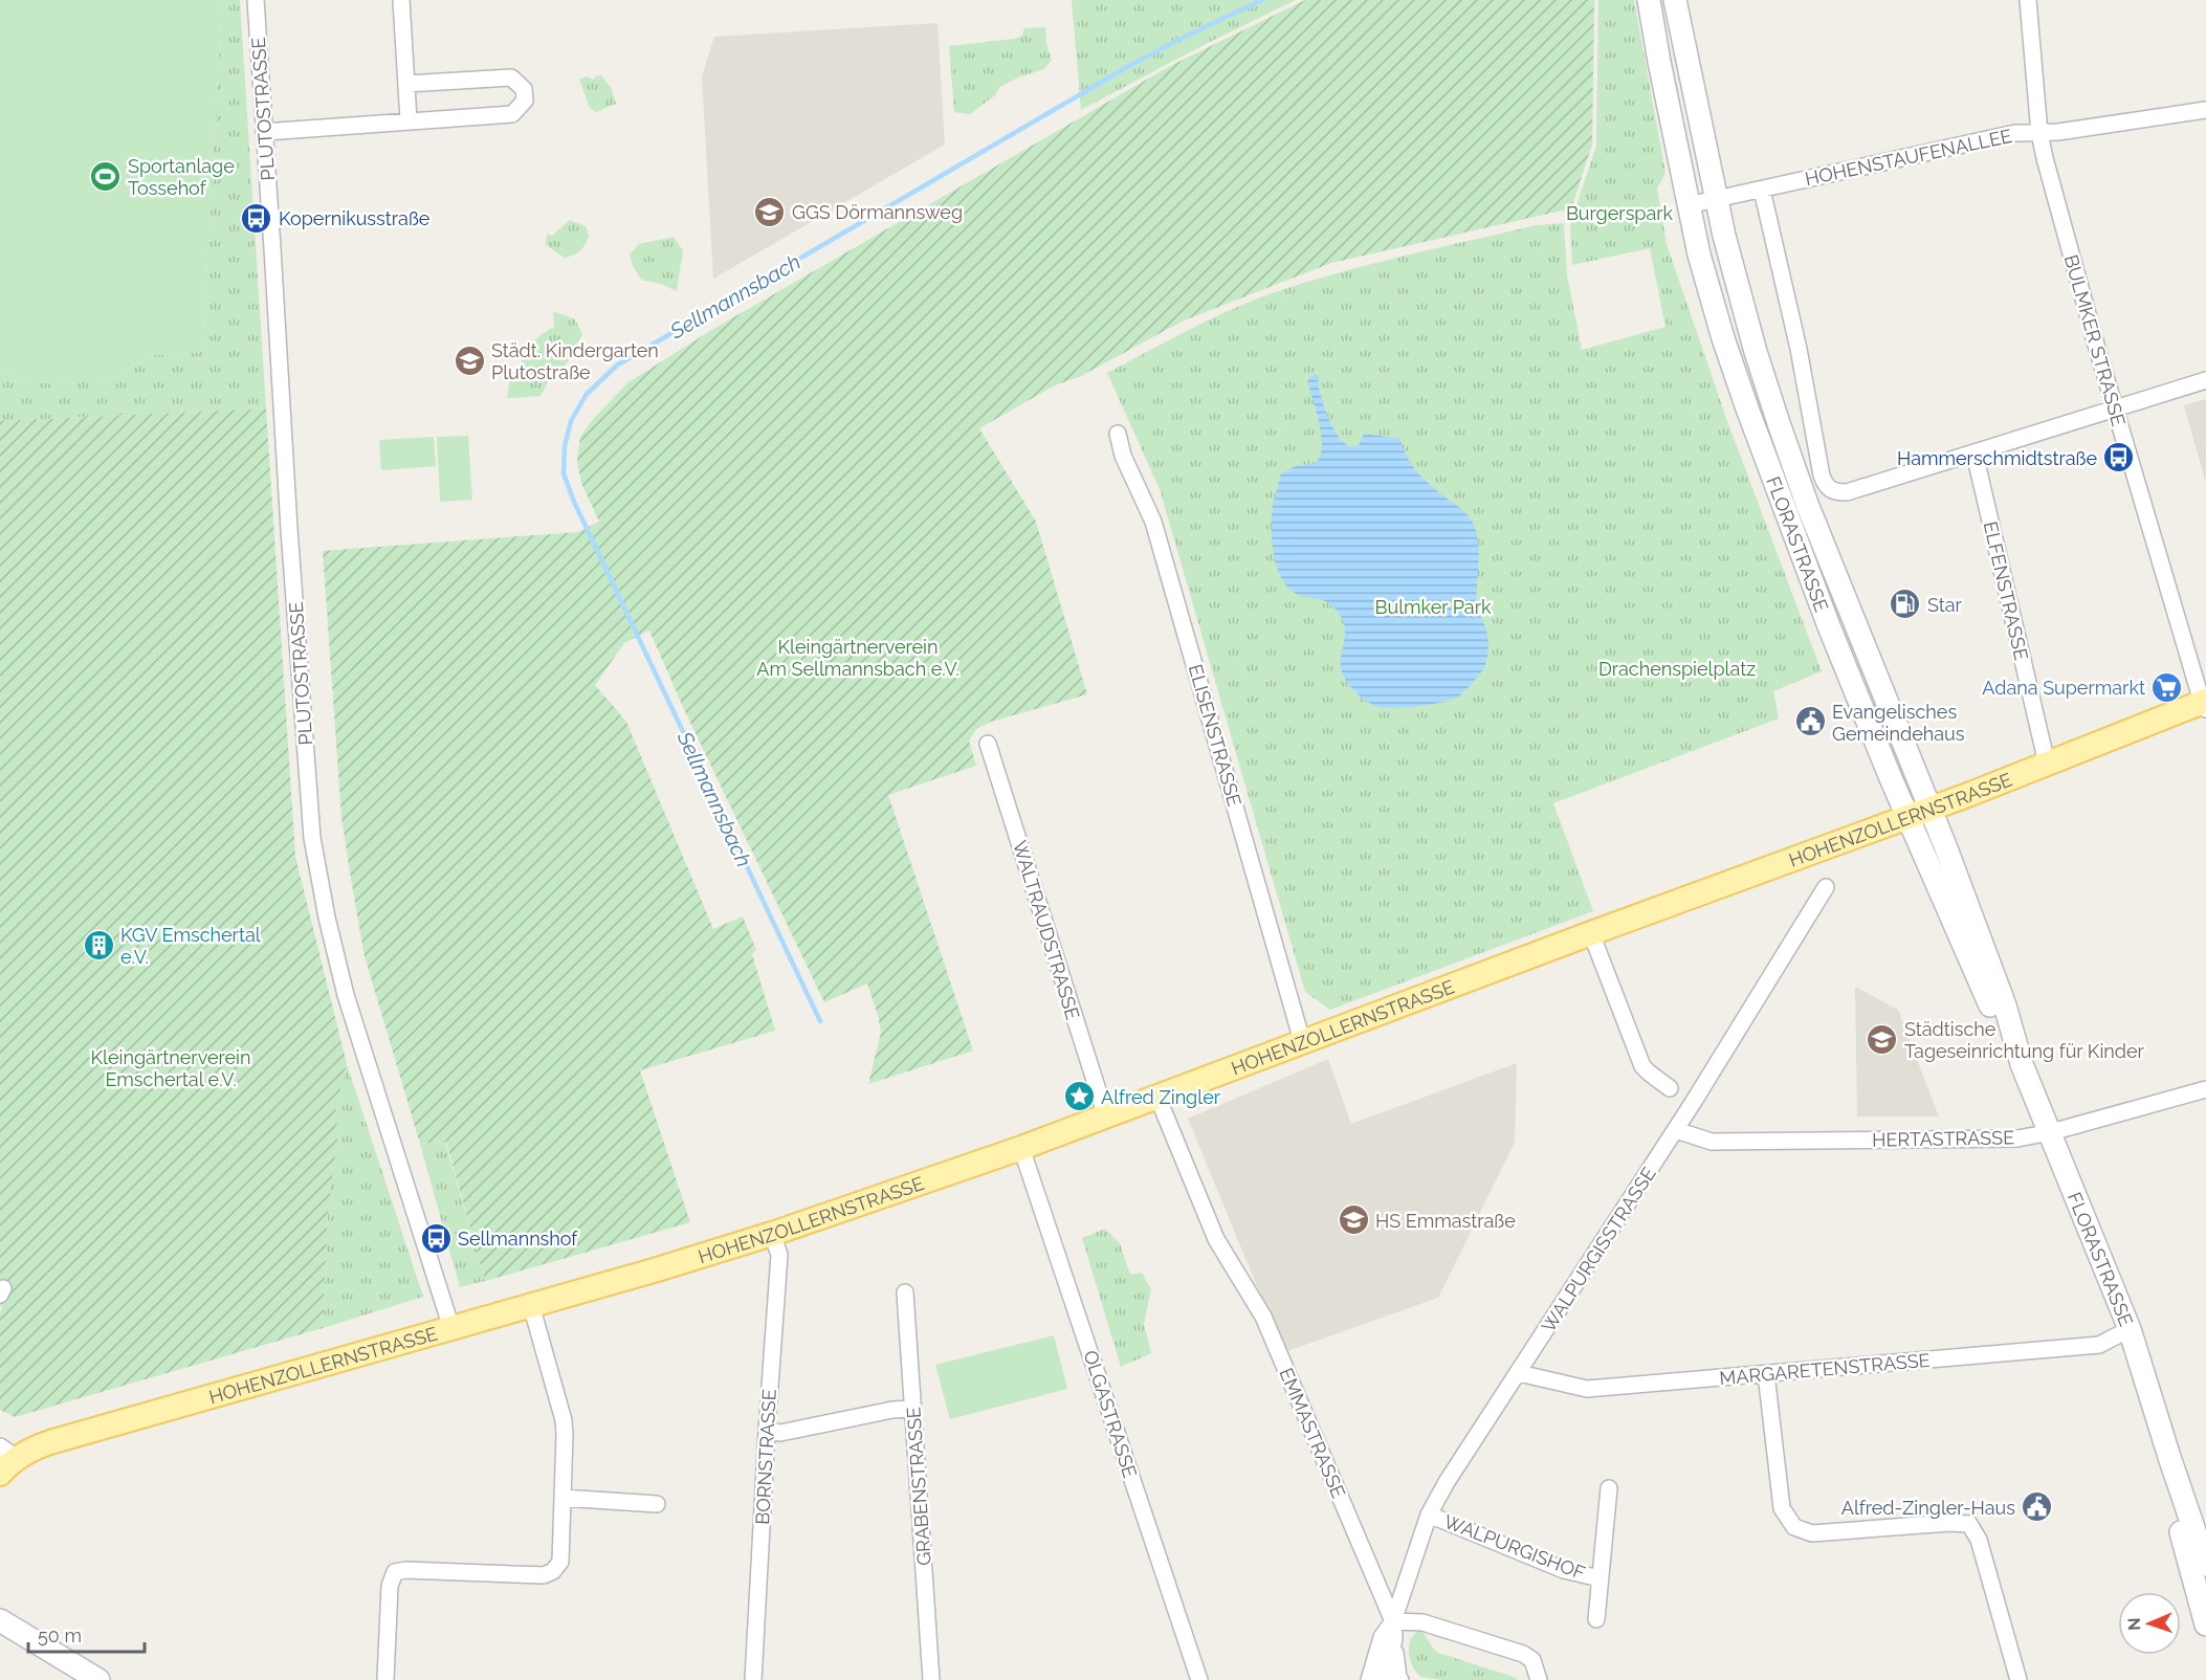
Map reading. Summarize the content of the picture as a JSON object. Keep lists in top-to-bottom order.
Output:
{
  "streets": {
    "main road": ["FLORASTRASSE", "HOHENZOLLERNSTRASSE"],
    "street": [
      "PLUTOSTRASSE",
      "HOHENSTAUFENALLEE",
      "BULMKER STRASSE",
      "ELFENSTRASSE",
      "ELISENSTRASSE",
      "WALTRAUDSTRASSE",
      "HERTASTRASSE",
      "WALPURGISSTRASSE",
      "MARGARETENSTRASSE",
      "OLGASTRASSE",
      "EMMASTRASSE",
      "BORNSTRASSE",
      "GRABENSTRASSE",
      "WALPURGISHOF"
    ]
  },
  "crossings": [
    ["PLUTOSTRASSE", "HOHENZOLLERNSTRASSE"],
    ["HOHENSTAUFENALLEE", "BULMKER STRASSE"],
    ["HOHENSTAUFENALLEE", "FLORASTRASSE"],
    ["BULMKER STRASSE", "HOHENZOLLERNSTRASSE"],
    ["FLORASTRASSE", "HOHENZOLLERNSTRASSE"],
    ["FLORASTRASSE", "HERTASTRASSE"],
    ["FLORASTRASSE", "MARGARETENSTRASSE"],
    ["ELFENSTRASSE", "HOHENZOLLERNSTRASSE"],
    ["ELISENSTRASSE", "HOHENZOLLERNSTRASSE"],
    ["HOHENZOLLERNSTRASSE", "WALTRAUDSTRASSE"],
    ["HOHENZOLLERNSTRASSE", "OLGASTRASSE"],
    ["HOHENZOLLERNSTRASSE", "EMMASTRASSE"],
    ["HOHENZOLLERNSTRASSE", "BORNSTRASSE"],
    ["HERTASTRASSE", "WALPURGISSTRASSE"],
    ["WALPURGISSTRASSE", "MARGARETENSTRASSE"],
    ["WALPURGISSTRASSE", "EMMASTRASSE"],
    ["WALPURGISSTRASSE", "WALPURGISHOF"]
  ],
  "water": ["Sellmannsbach"],
  "parks": [
    "Burgerspark",
    "Bulmker Park",
    "Kleingärtnerverein Am Sellmannsbach e.V.",
    "Drachenspielplatz",
    "Kleingärtnerverein Emschertal e.V."
  ],
  "places": {
    "sports": ["Sportanlage Tossehof"],
    "school or university": [
      "GGS Dörmannsweg",
      "Städt. Kindergarten Plutostraße",
      "Städtische Tageseinrichtung für Kinder",
      "HS Emmastraße"
    ],
    "bus stop": ["Kopernikusstraße", "Hammerschmidtstraße", "Sellmannshof"],
    "fuel station": ["Star"],
    "supermarket": ["Adana Supermarkt"],
    "public building": ["Evangelisches Gemeindehaus", "Alfred-Zingler-Haus"],
    "building": ["KGV Emschertal e.V."],
    "place": ["Alfred Zingler"]
  },
  "scale_bar": "50 m",
  "north": "left"
}
